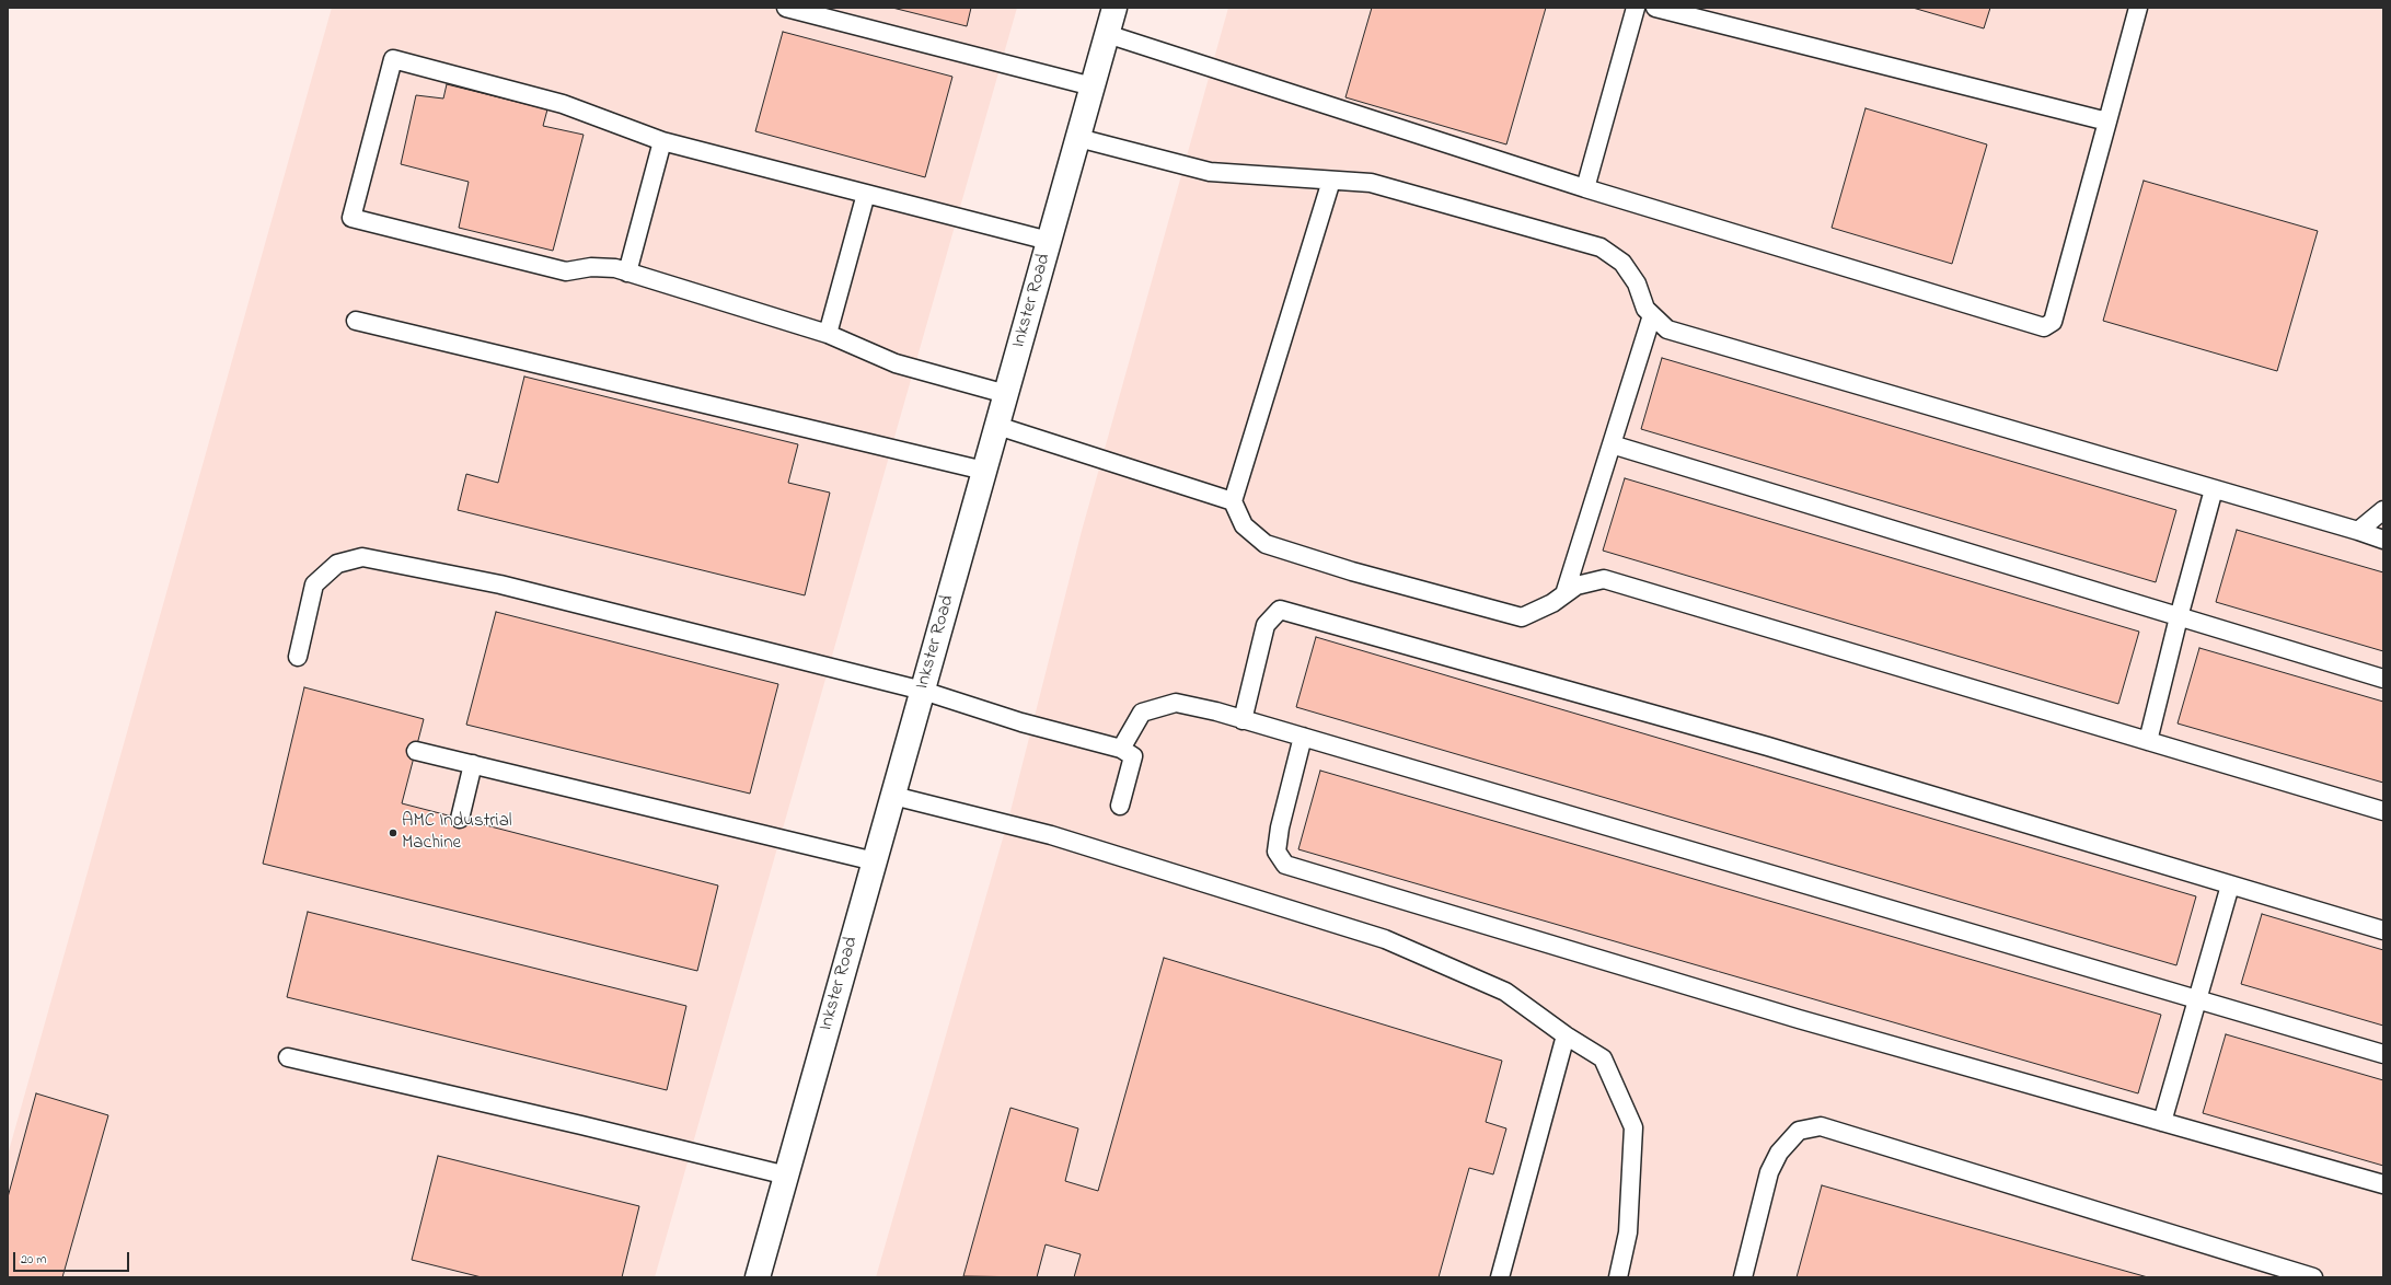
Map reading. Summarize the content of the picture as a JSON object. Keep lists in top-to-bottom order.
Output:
{
  "streets": {
    "main road": ["Inkster Road"]
  },
  "places": ["AMC Industrial Machine"],
  "scale_bar": "20 m"
}
